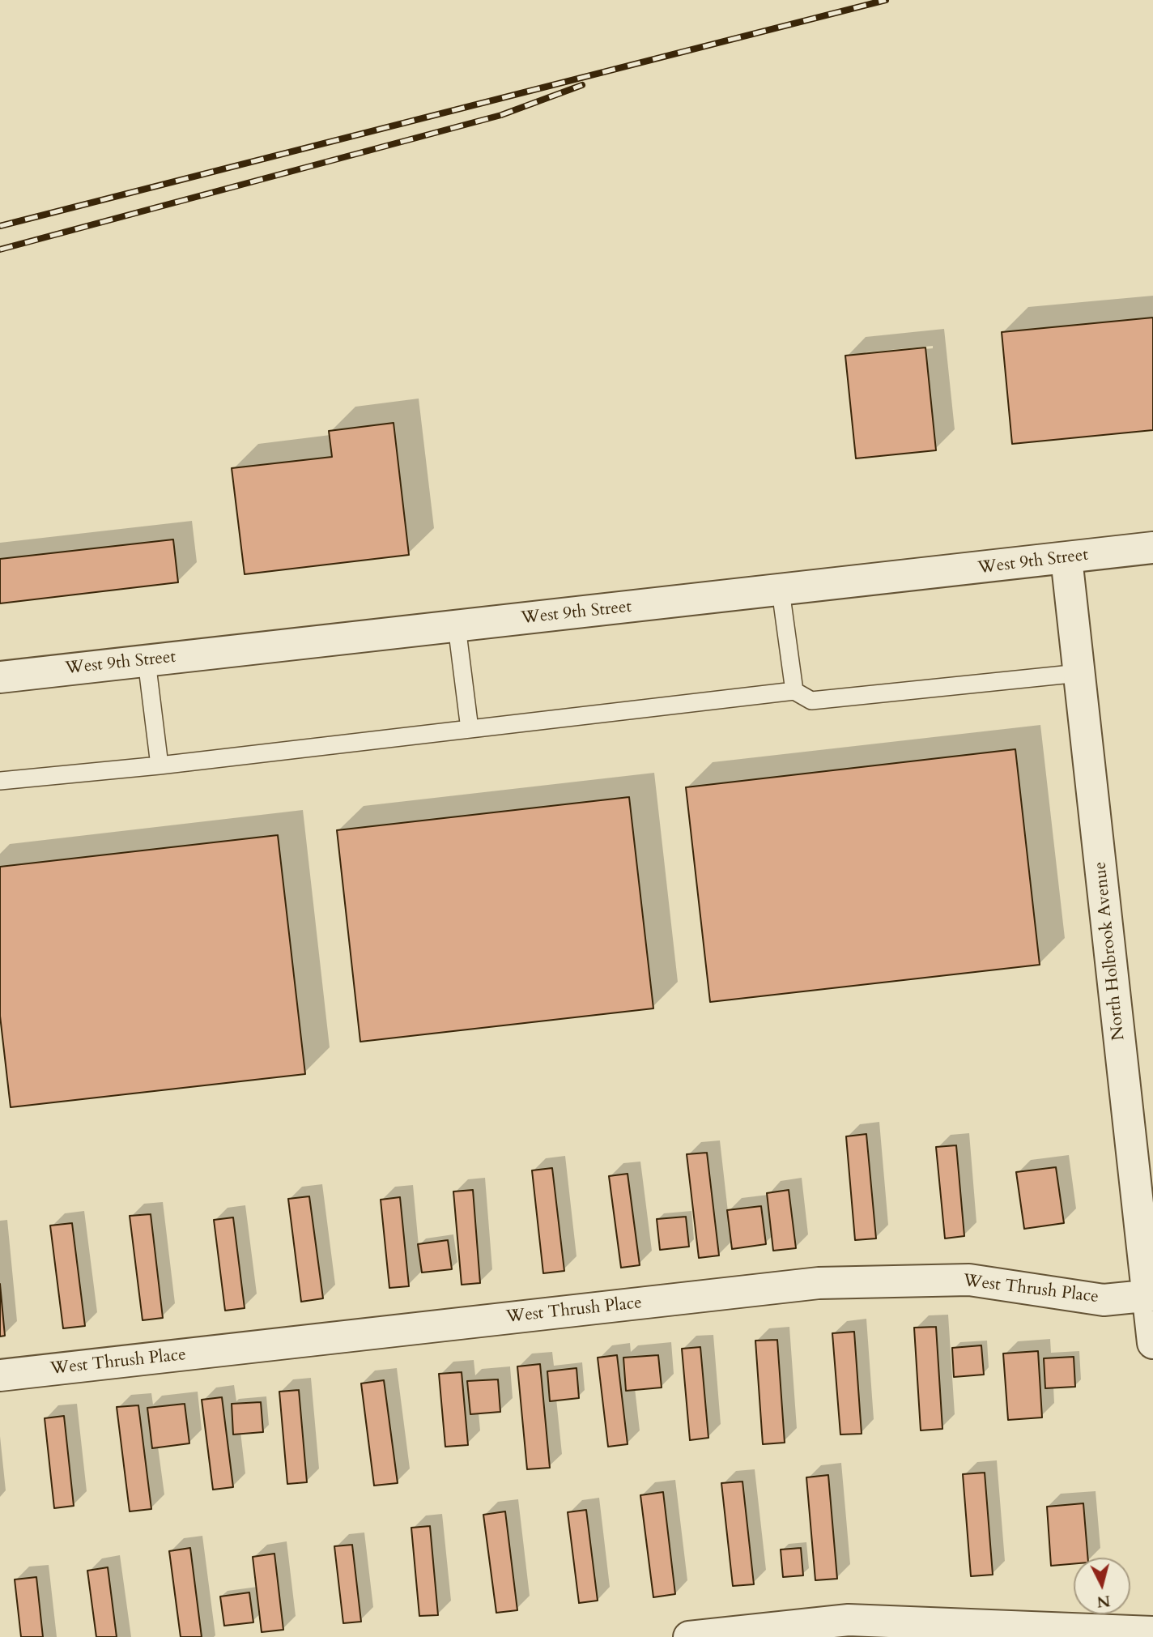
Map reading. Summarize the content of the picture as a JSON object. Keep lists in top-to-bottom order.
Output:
{
  "streets": {
    "street": ["West 9th Street", "North Holbrook Avenue", "West Thrush Place"]
  },
  "crossings": [
    ["West 9th Street", "North Holbrook Avenue"],
    ["North Holbrook Avenue", "West Thrush Place"]
  ],
  "north": "bottom"
}
